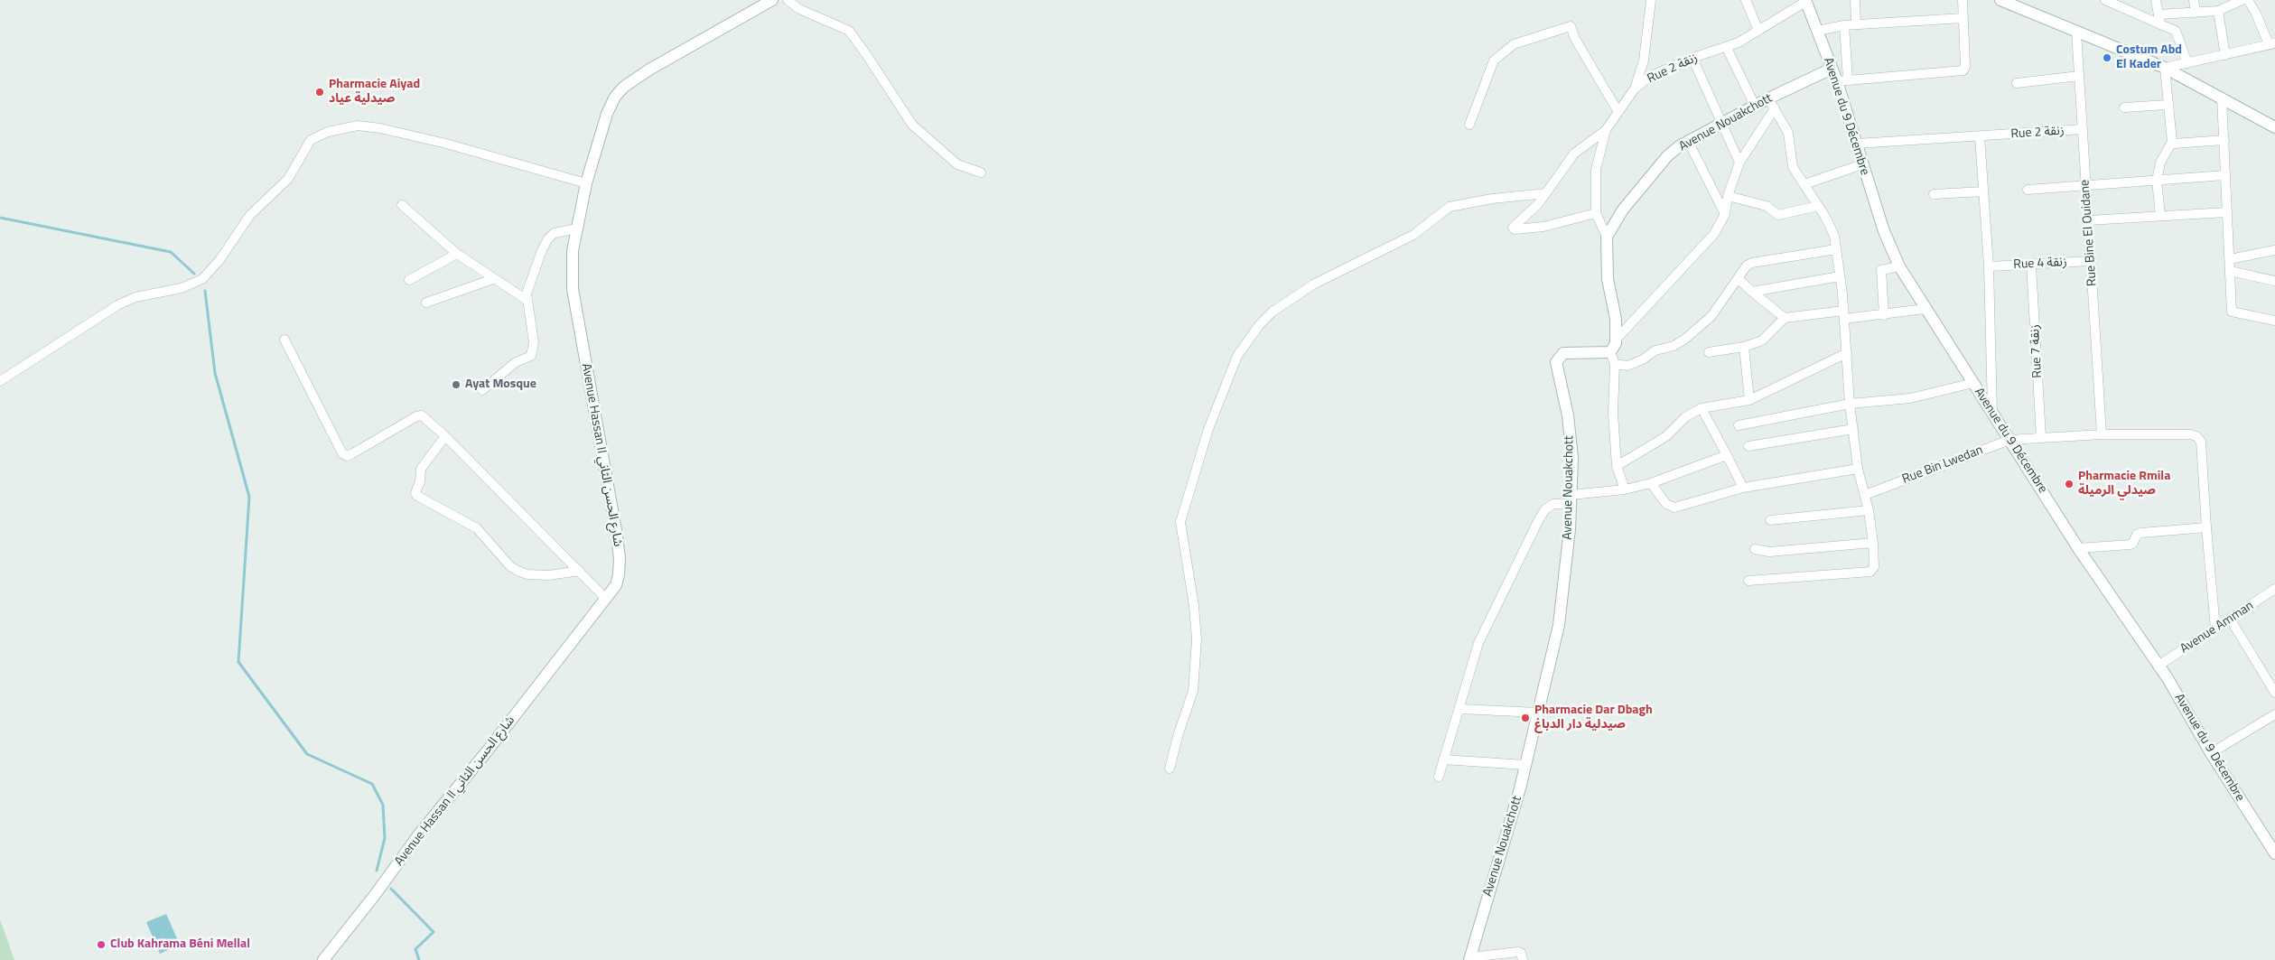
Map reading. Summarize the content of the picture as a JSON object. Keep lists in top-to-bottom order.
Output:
{
  "streets": {
    "street": [
      "Rue 2 زنقة",
      "Avenue du 9 Décembre",
      "Avenue Nouakchott",
      "Rue Bine El Ouidane",
      "Rue 4 زنقة",
      "Rue 7 زنقة",
      "Avenue Hassan II شارع الحسن الثاني",
      "Rue Bin Lwedan",
      "Avenue Amman"
    ]
  },
  "crossings": [
    ["Rue 2 زنقة", "Avenue du 9 Décembre"],
    ["Rue 2 زنقة", "Avenue Nouakchott"],
    ["Rue 2 زنقة", "Rue Bine El Ouidane"],
    ["Avenue du 9 Décembre", "Avenue Nouakchott"],
    ["Avenue du 9 Décembre", "Rue Bin Lwedan"],
    ["Avenue du 9 Décembre", "Avenue Amman"],
    ["Rue Bine El Ouidane", "Rue 4 زنقة"],
    ["Rue Bine El Ouidane", "Rue Bin Lwedan"],
    ["Rue 4 زنقة", "Rue 7 زنقة"],
    ["Rue 7 زنقة", "Rue Bin Lwedan"],
    ["Rue Bin Lwedan", "Avenue Amman"]
  ],
  "places": [
    "Costum Abd El Kader",
    "Pharmacie Aiyad صيدلية عياد",
    "Ayat Mosque",
    "Pharmacie Rmila صيدلي الرميلة",
    "Pharmacie Dar Dbagh صيدلية دار الدباغ",
    "Club Kahrama Béni Mellal"
  ]
}
